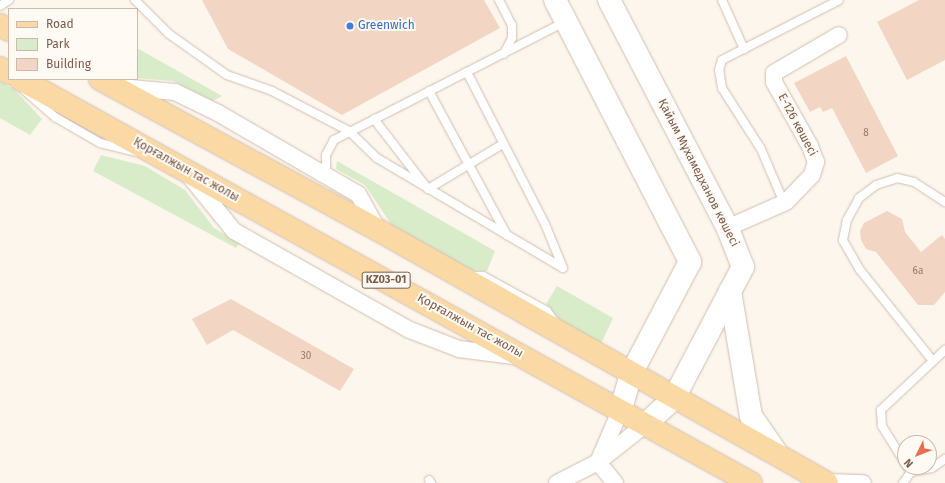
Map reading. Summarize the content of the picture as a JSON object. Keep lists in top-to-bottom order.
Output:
{
  "streets": {
    "main road": ["Қорғалжын тас жолы", "Қайым Мұхамедханов көшесі", "KZ03-01"],
    "street": ["Е-126 көшесі"]
  },
  "crossings": [
    ["Е-126 көшесі", "Қайым Мұхамедханов көшесі"],
    ["Қорғалжын тас жолы", "Қайым Мұхамедханов көшесі"]
  ],
  "places": ["Greenwich"],
  "house_numbers": ["8", "6а", "30"],
  "legend": ["Road", "Park", "Building"],
  "north": "bottom left"
}
